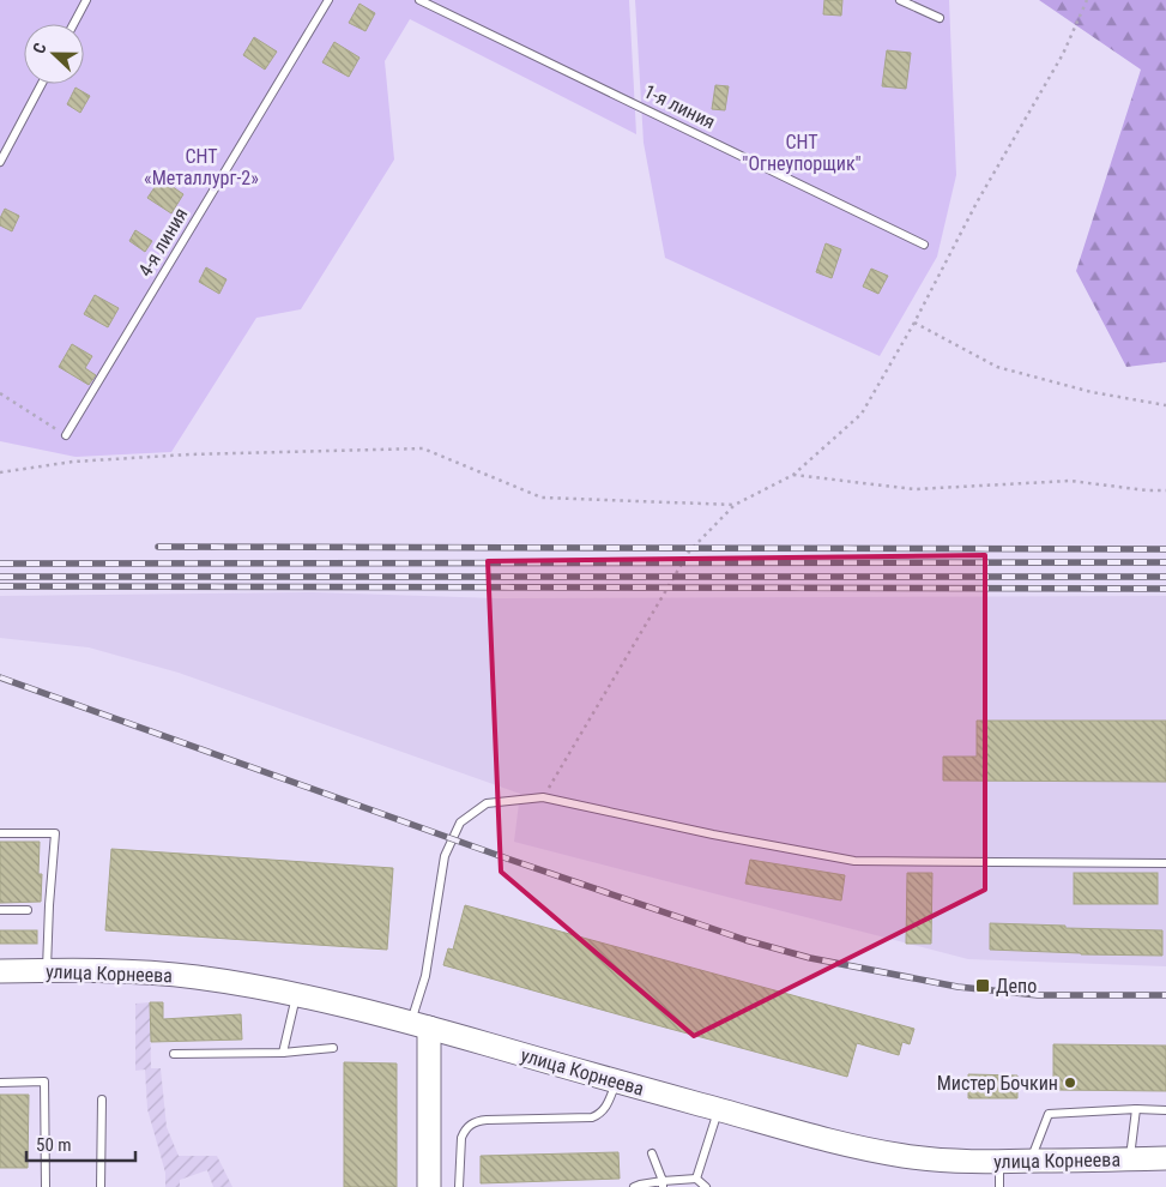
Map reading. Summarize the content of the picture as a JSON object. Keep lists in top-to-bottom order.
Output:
{
  "streets": {
    "street": ["улица Корнеева"],
    "lane": ["1-я линия", "4-я линия"]
  },
  "parks": ["СНТ \"Огнеупорщик\"", "СНТ «Металлург-2»"],
  "places": {
    "transit": ["Депо"],
    "other": ["Мистер Бочкин"]
  },
  "scale_bar": "50 m",
  "north": "left"
}
